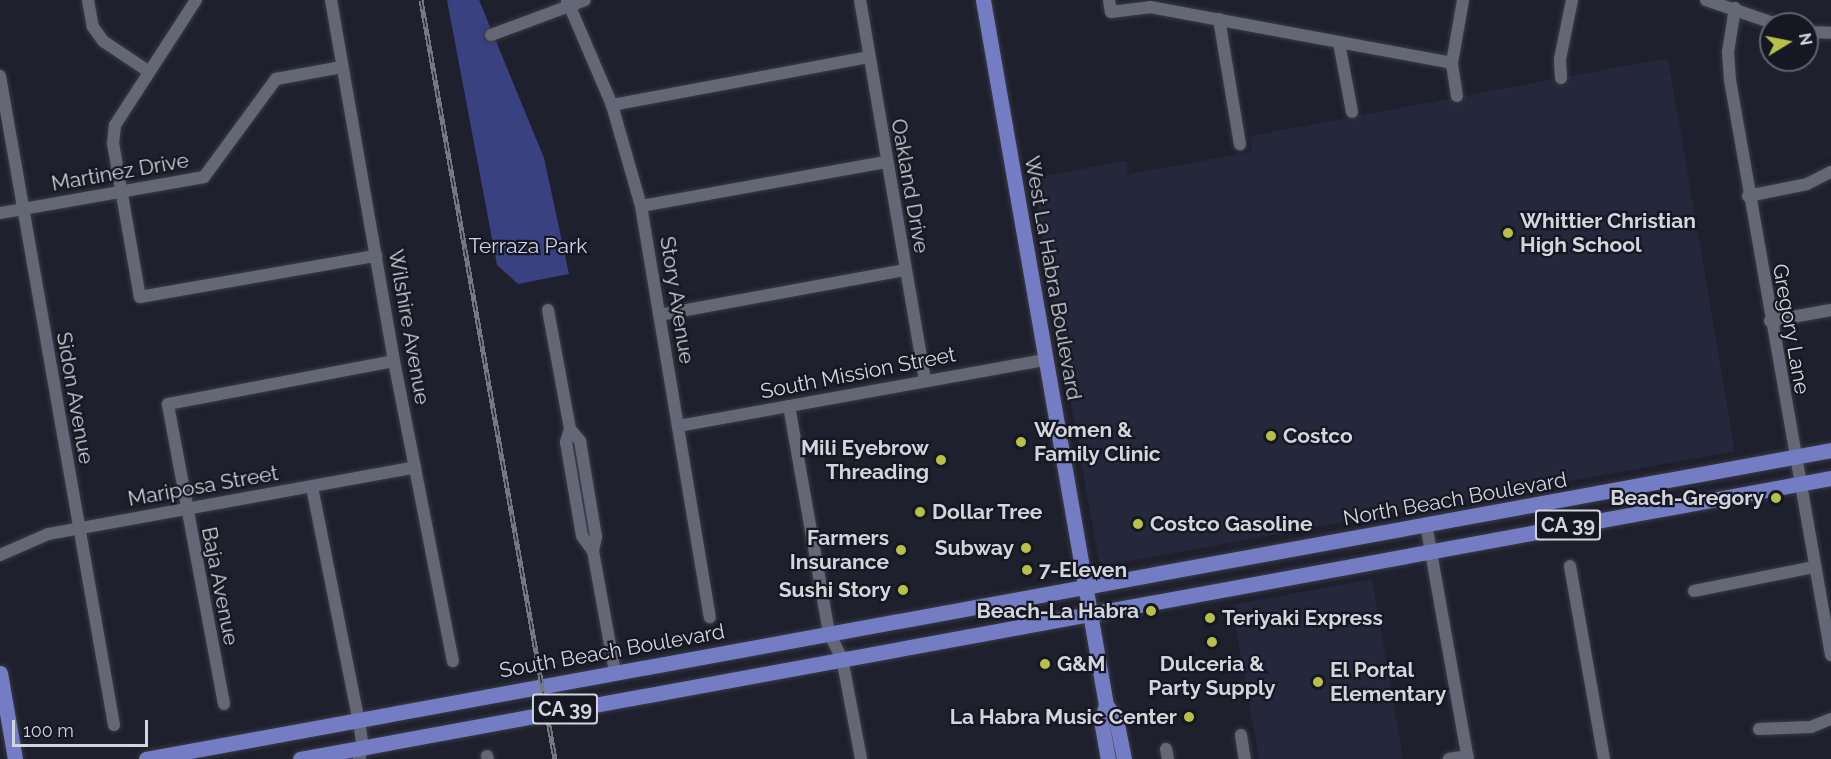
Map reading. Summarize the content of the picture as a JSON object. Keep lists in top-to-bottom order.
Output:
{
  "streets": {
    "main road": [
      "West La Habra Boulevard",
      "North Beach Boulevard",
      "CA 39",
      "South Beach Boulevard"
    ],
    "street": [
      "Martinez Drive",
      "Oakland Drive",
      "Story Avenue",
      "Wilshire Avenue",
      "Gregory Lane",
      "South Mission Street",
      "Sidon Avenue",
      "Mariposa Street",
      "Baja Avenue"
    ]
  },
  "crossings": [
    ["Martinez Drive", "Wilshire Avenue"],
    ["Martinez Drive", "Sidon Avenue"],
    ["Oakland Drive", "South Mission Street"],
    ["West La Habra Boulevard", "South Mission Street"],
    ["West La Habra Boulevard", "North Beach Boulevard"],
    ["West La Habra Boulevard", "CA 39"],
    ["West La Habra Boulevard", "South Beach Boulevard"],
    ["Story Avenue", "South Mission Street"],
    ["Wilshire Avenue", "Mariposa Street"],
    ["Wilshire Avenue", "Baja Avenue"],
    ["Gregory Lane", "North Beach Boulevard"],
    ["Gregory Lane", "CA 39"],
    ["Sidon Avenue", "Mariposa Street"],
    ["Mariposa Street", "Baja Avenue"],
    ["North Beach Boulevard", "South Beach Boulevard"]
  ],
  "parks": ["Terraza Park"],
  "places": [
    "Whittier Christian High School",
    "Costco",
    "Women & Family Clinic",
    "Mili Eyebrow Threading",
    "Beach-Gregory",
    "Dollar Tree",
    "Costco Gasoline",
    "Subway",
    "Farmers Insurance",
    "7-Eleven",
    "Sushi Story",
    "Beach-La Habra",
    "Teriyaki Express",
    "Dulceria & Party Supply",
    "G&M",
    "El Portal Elementary",
    "La Habra Music Center"
  ],
  "scale_bar": "100 m",
  "north": "right"
}
